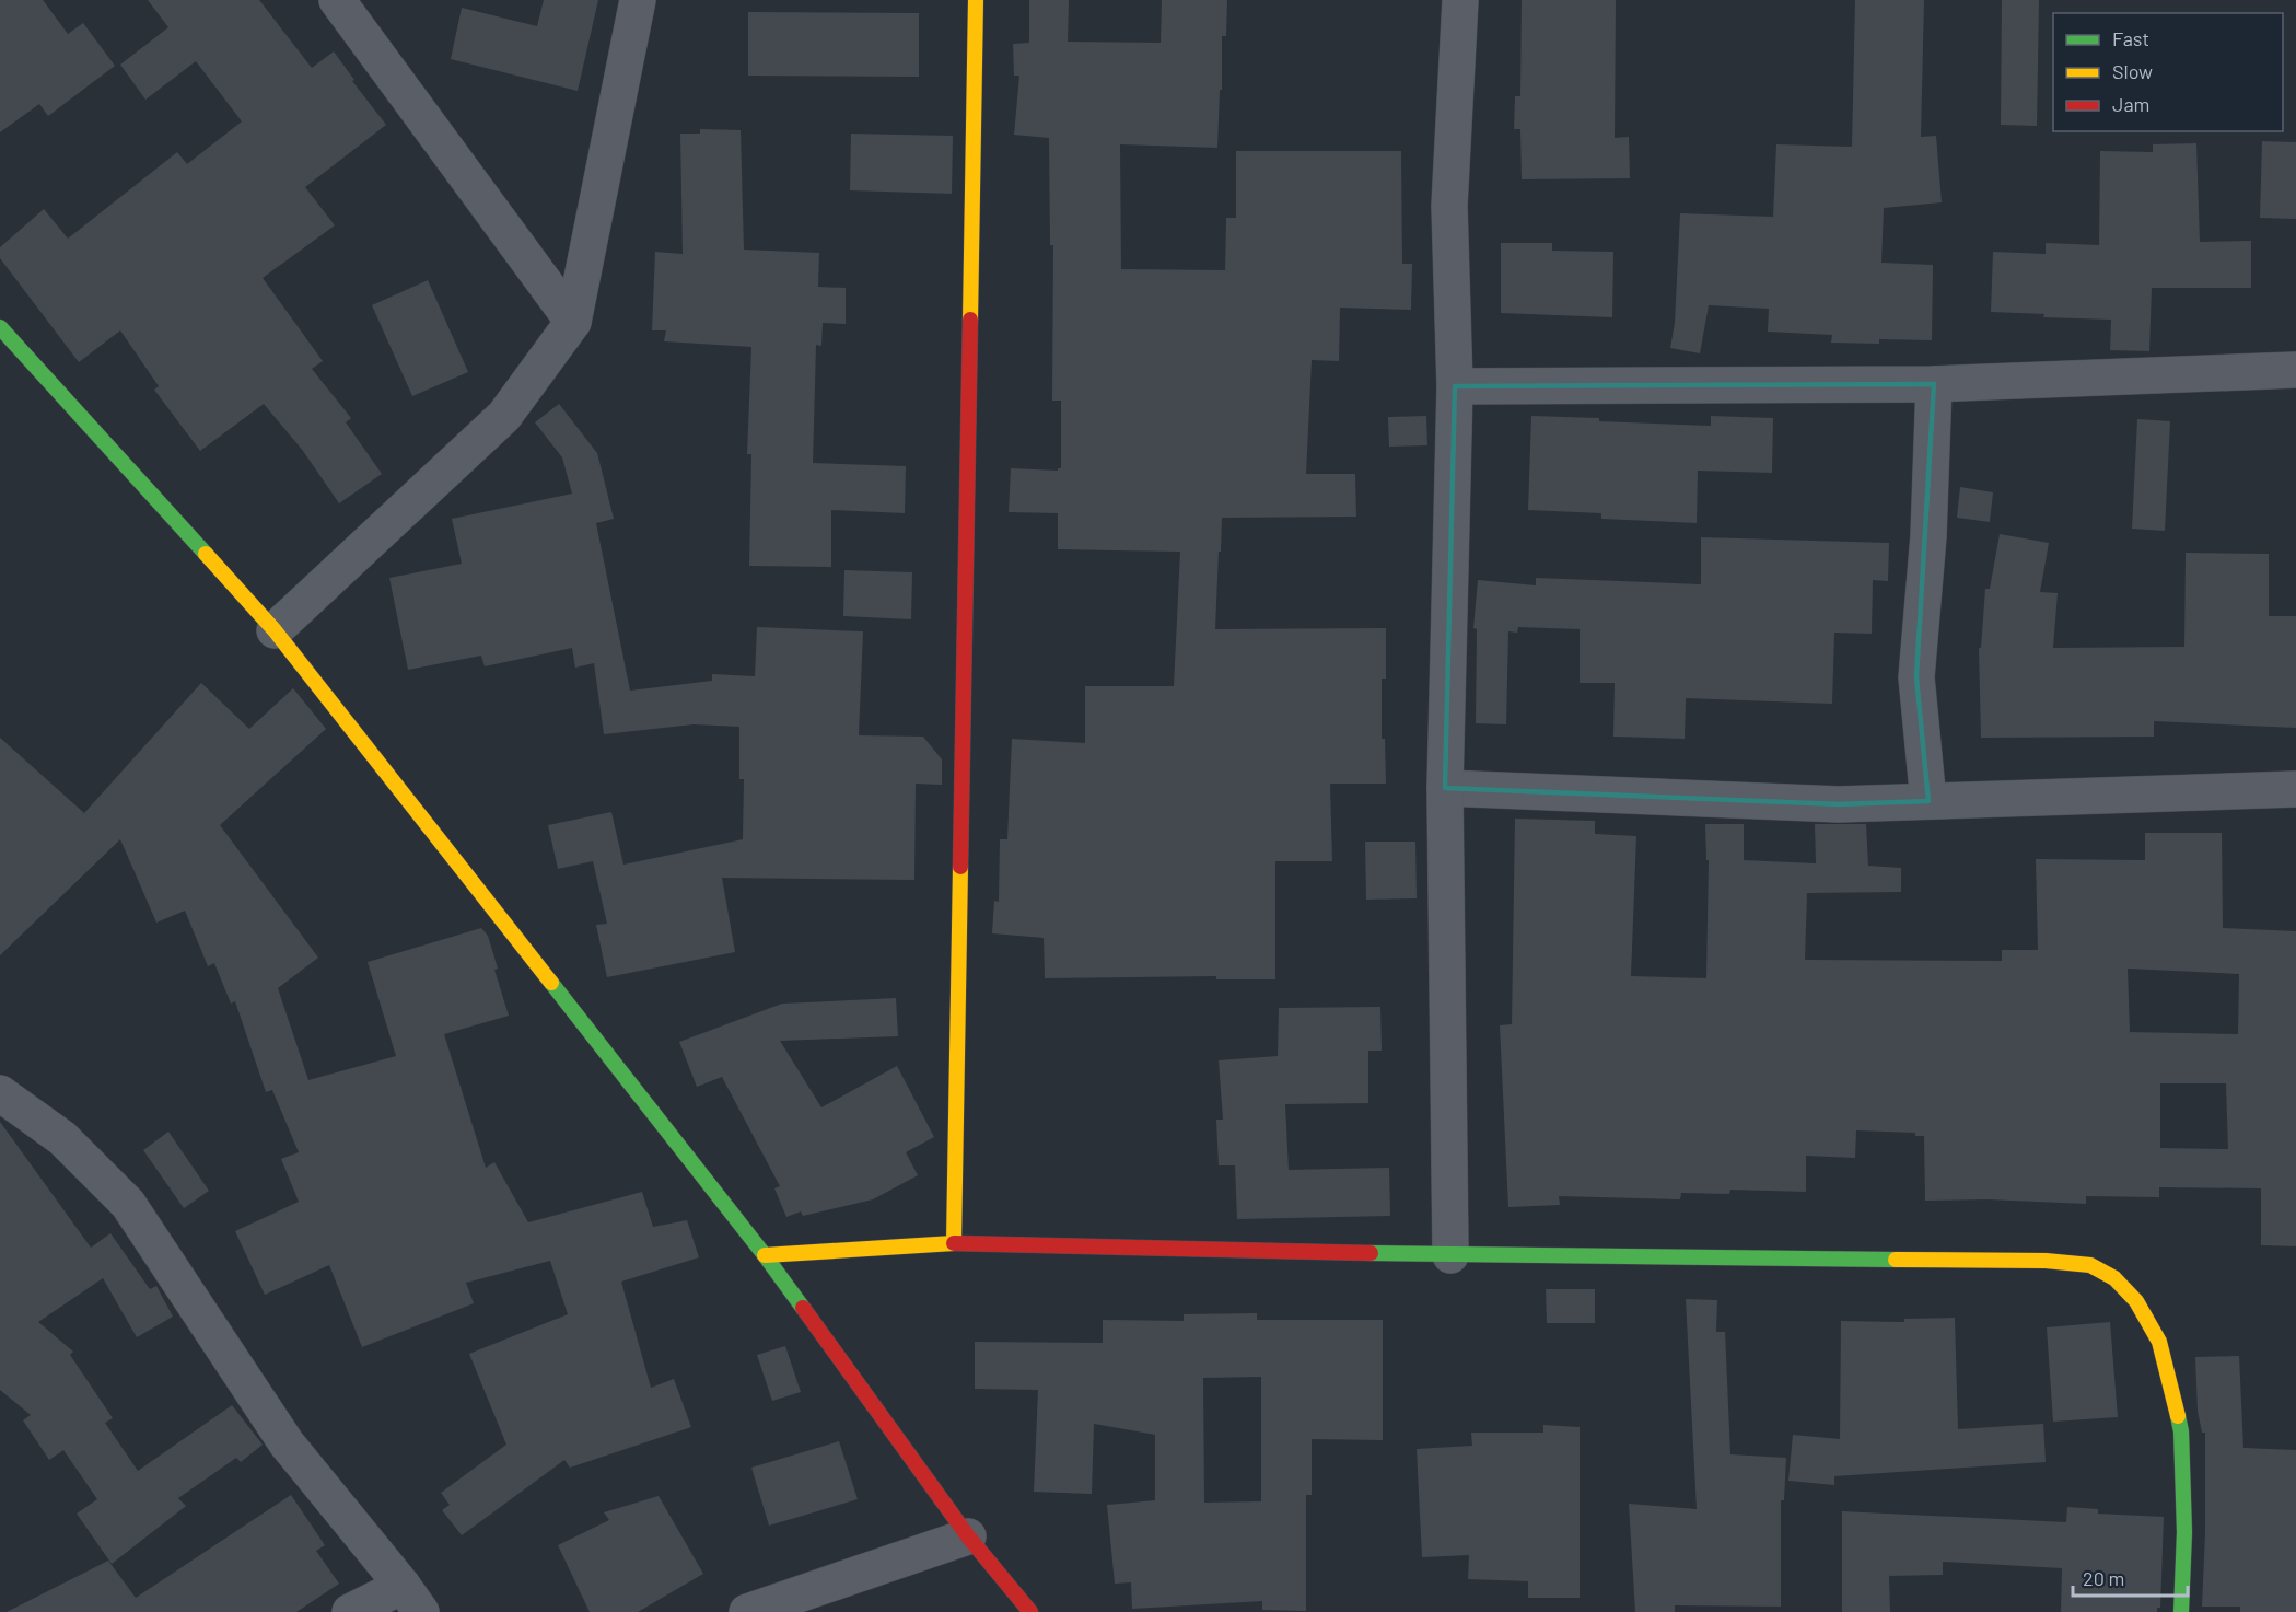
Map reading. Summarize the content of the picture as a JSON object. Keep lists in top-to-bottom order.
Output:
{
  "legend": ["Fast", "Slow", "Jam"],
  "scale_bar": "20 m"
}
